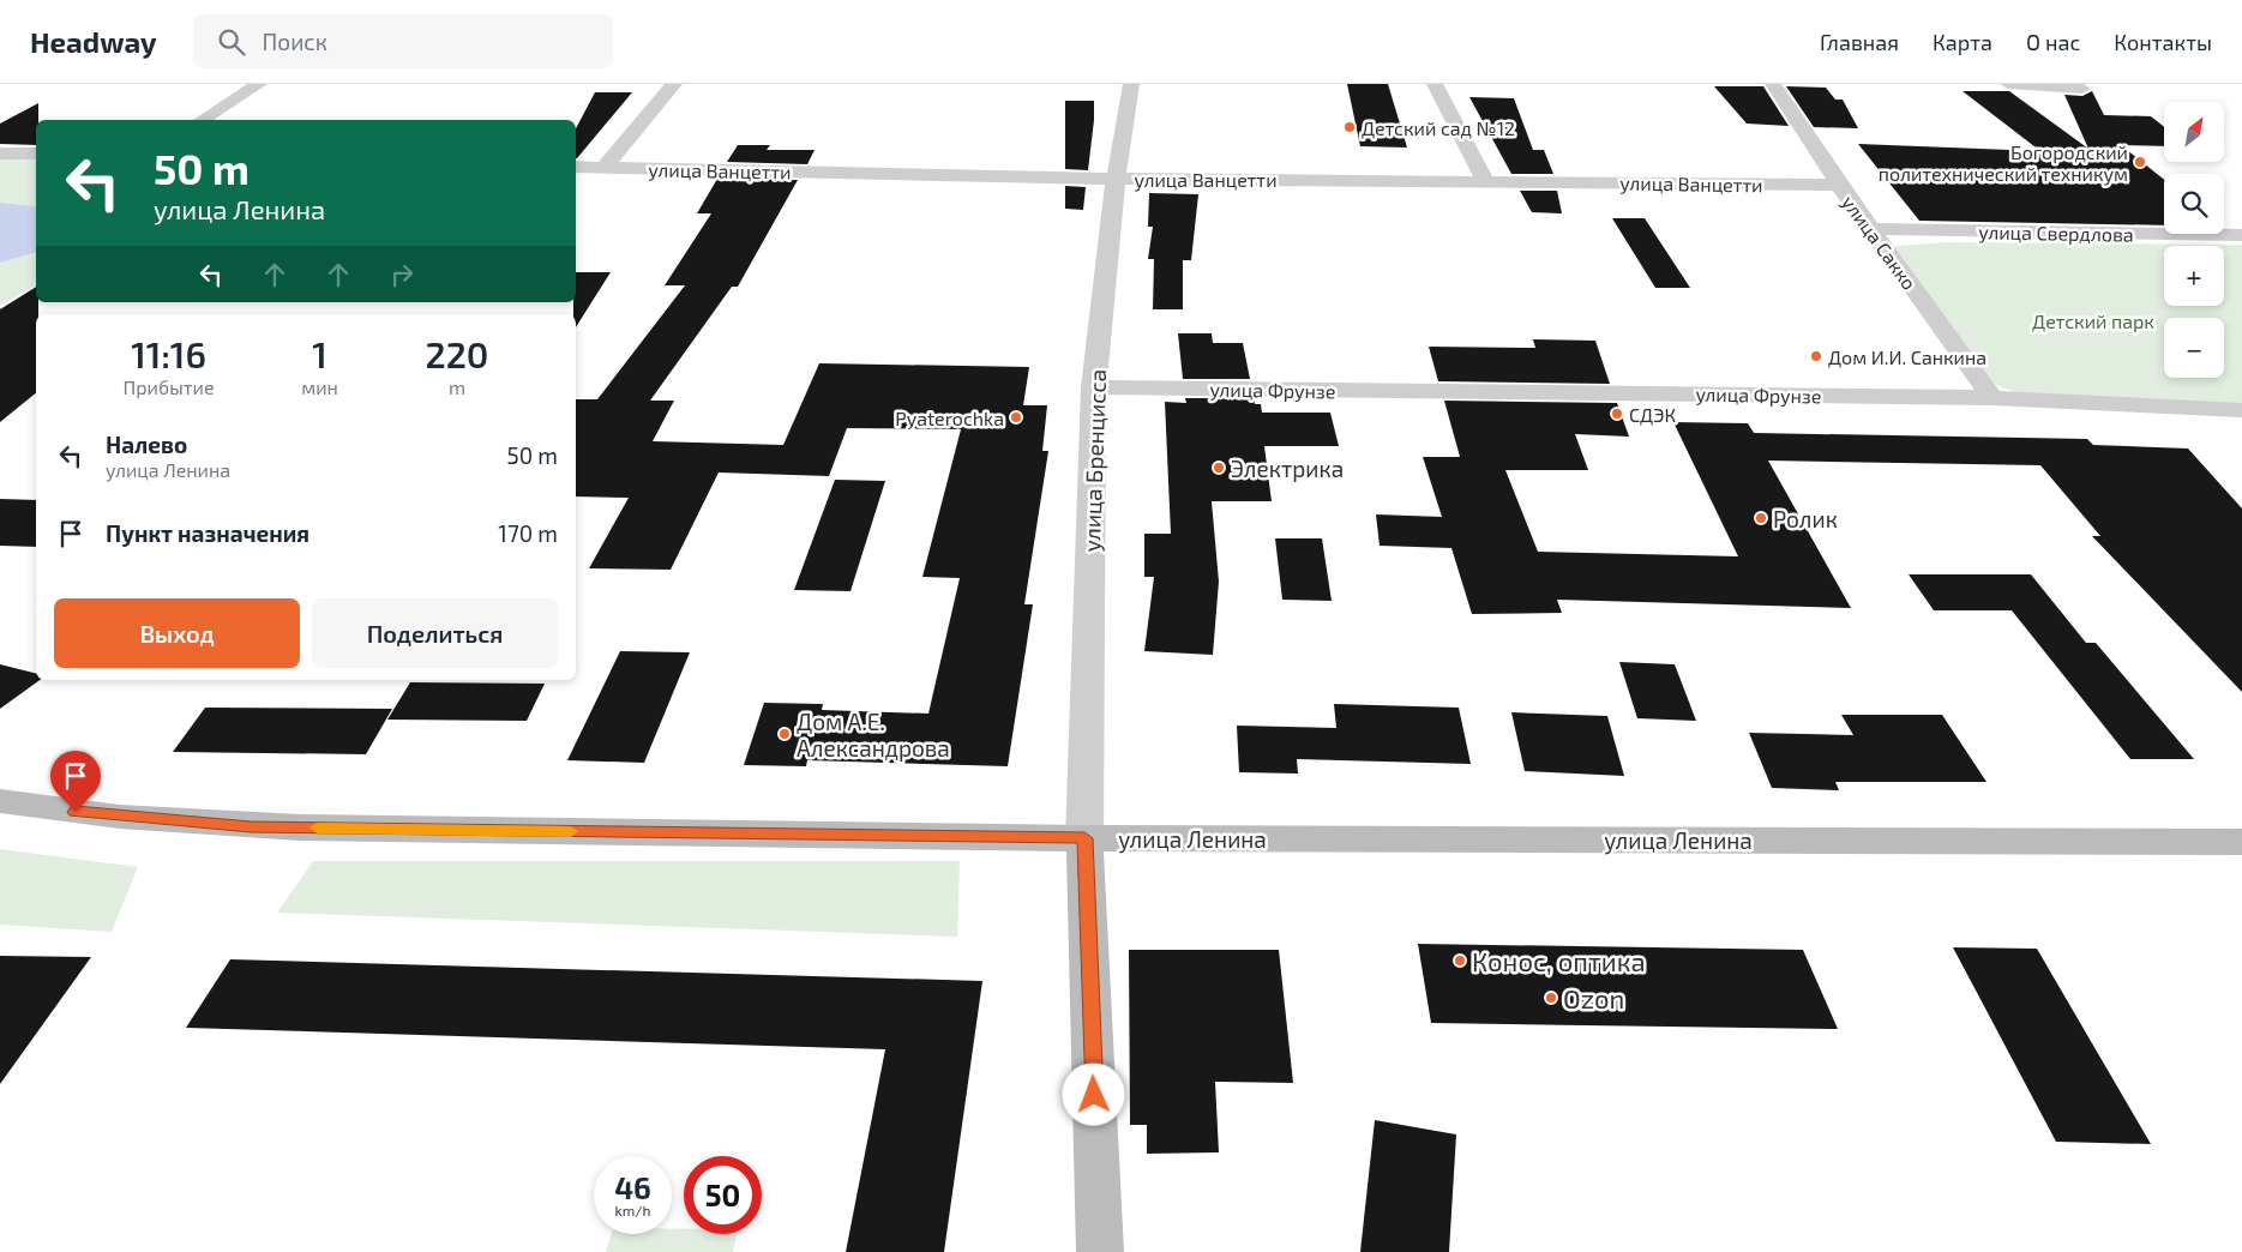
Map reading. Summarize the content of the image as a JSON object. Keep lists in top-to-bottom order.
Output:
{
  "streets": {
    "main road": ["улица Ленина"],
    "street": [
      "улица Ванцетти",
      "улица Свердлова",
      "улица Сакко",
      "улица Фрунзе",
      "улица Бренцисса"
    ]
  },
  "crossings": [
    ["улица Ванцетти", "улица Сакко"],
    ["улица Ванцетти", "улица Бренцисса"],
    ["улица Свердлова", "улица Сакко"],
    ["улица Сакко", "улица Фрунзе"],
    ["улица Фрунзе", "улица Бренцисса"],
    ["улица Бренцисса", "улица Ленина"]
  ],
  "parks": ["Детский парк"],
  "places": [
    "Детский сад №12",
    "Богородский политехнический техникум",
    "Дом И.И. Санкина",
    "СДЭК",
    "Pyaterochka",
    "Электрика",
    "Ролик",
    "Дом А.Е. Александрова",
    "Конос, оптика",
    "Ozon"
  ],
  "north": "top right",
  "page": {
    "header": "Headway",
    "search": "Поиск",
    "nav": [
      "Главная",
      "Карта",
      "О нас",
      "Контакты"
    ],
    "map_buttons": ["+", "−"],
    "turn": ["50 m", "улица Ленина"],
    "eta": [
      "11:16",
      "Прибытие",
      "1",
      "мин",
      "220",
      "m"
    ],
    "list": [
      {
        "name": "Налево",
        "note": "улица Ленина",
        "value": "50 m"
      },
      {
        "name": "Пункт назначения",
        "value": "170 m"
      }
    ],
    "buttons": ["Выход", "Поделиться"],
    "speed": "46 km/h",
    "limit": "50"
  }
}
